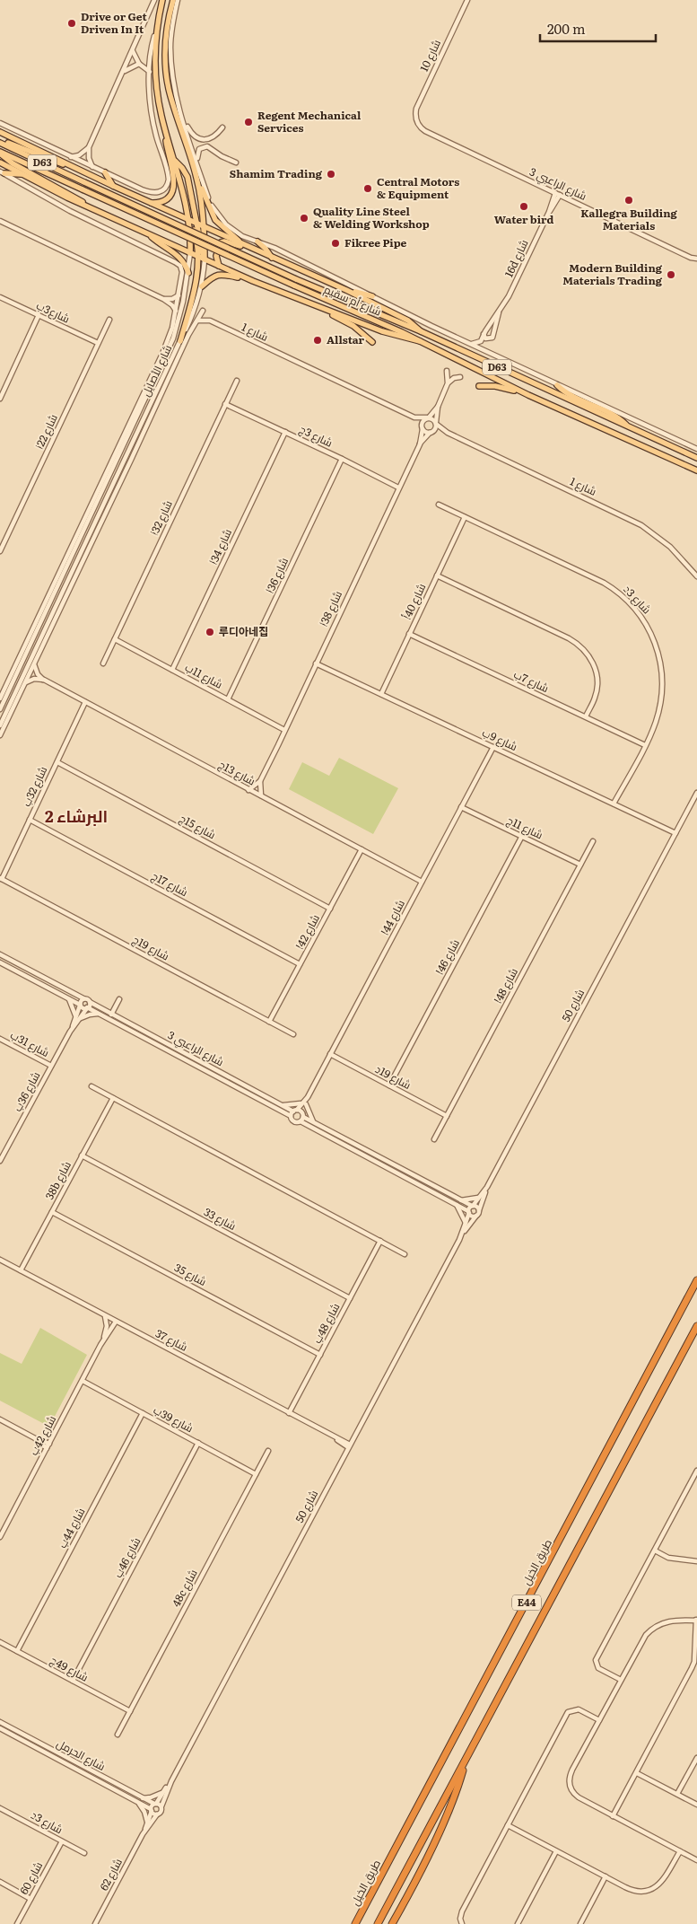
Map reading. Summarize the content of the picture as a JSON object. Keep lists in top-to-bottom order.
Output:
{
  "streets": {
    "highway": ["طريق الخيل", "E44"],
    "main road": ["D63", "شارع أم سقيم", "شارع الأصايل"],
    "street": [
      "شارع 10",
      "شارع الراعبي 3",
      "16d شارع",
      "شارع3ب",
      "شارع 1",
      "شارع 22ا",
      "شارع 3ج",
      "شارع 32ا",
      "شارع 34ا",
      "شارع 36ا",
      "شارع 3د",
      "شارع 40أ",
      "شارع 38ا",
      "شارع 11ب",
      "شارع 7ب",
      "شارع 9ب",
      "شارع 13ج",
      "شارع 32ب",
      "شارع 15ج",
      "شارع 11ج",
      "شارع 17ج",
      "شارع 44ا",
      "شارع 42ا",
      "شارع 19ج",
      "شارع 46ا",
      "شارع 48ا",
      "شارع 50",
      "شارع 31ب",
      "شارع 19د",
      "شارع 36ب",
      "38b شارع",
      "شارع 33",
      "شارع 35",
      "شارع 48ب",
      "شارع 37",
      "شارع 39ب",
      "شارع 42ب",
      "شارع 44ب",
      "شارع 46ب",
      "48c شارع",
      "شارع 49ج",
      "شارع الحرمل",
      "شارع 62",
      "شارع 60"
    ]
  },
  "crossings": [
    ["شارع 10", "شارع الراعبي 3"],
    ["شارع الراعبي 3", "16d شارع"],
    ["شارع الراعبي 3", "شارع 44ا"],
    ["شارع الراعبي 3", "شارع 36ب"],
    ["شارع3ب", "شارع 22ا"],
    ["شارع 1", "شارع 38ا"],
    ["شارع 3ج", "شارع 32ا"],
    ["شارع 3ج", "شارع 34ا"],
    ["شارع 3ج", "شارع 36ا"],
    ["شارع 3ج", "شارع 38ا"],
    ["شارع 32ا", "شارع 11ب"],
    ["شارع 34ا", "شارع 11ب"],
    ["شارع 36ا", "شارع 11ب"],
    ["شارع 3د", "شارع 40أ"],
    ["شارع 3د", "شارع 7ب"],
    ["شارع 3د", "شارع 9ب"],
    ["شارع 3د", "شارع 60"],
    ["شارع 40أ", "شارع 7ب"],
    ["شارع 40أ", "شارع 9ب"],
    ["شارع 38ا", "شارع 11ب"],
    ["شارع 38ا", "شارع 9ب"],
    ["شارع 38ا", "شارع 13ج"],
    ["شارع 9ب", "شارع 44ا"],
    ["شارع 9ب", "شارع 50"],
    ["شارع 13ج", "شارع 32ب"],
    ["شارع 13ج", "شارع 44ا"],
    ["شارع 13ج", "شارع 42ا"],
    ["شارع 32ب", "شارع 15ج"],
    ["شارع 32ب", "شارع 17ج"],
    ["شارع 32ب", "شارع 19ج"],
    ["شارع 15ج", "شارع 42ا"],
    ["شارع 11ج", "شارع 44ا"],
    ["شارع 11ج", "شارع 46ا"],
    ["شارع 11ج", "شارع 48ا"],
    ["شارع 17ج", "شارع 42ا"],
    ["شارع 44ا", "شارع 19د"],
    ["شارع 42ا", "شارع 19ج"],
    ["شارع 46ا", "شارع 19د"],
    ["شارع 48ا", "شارع 19د"],
    ["شارع 50", "شارع 37"],
    ["شارع 50", "شارع الحرمل"],
    ["شارع 50", "شارع 62"],
    ["شارع 31ب", "شارع 36ب"],
    ["38b شارع", "شارع 33"],
    ["38b شارع", "شارع 35"],
    ["38b شارع", "شارع 37"],
    ["شارع 33", "شارع 48ب"],
    ["شارع 35", "شارع 48ب"],
    ["شارع 48ب", "شارع 37"],
    ["شارع 37", "شارع 42ب"],
    ["شارع 39ب", "شارع 42ب"],
    ["شارع 39ب", "شارع 44ب"],
    ["شارع 39ب", "شارع 46ب"],
    ["شارع 39ب", "48c شارع"],
    ["شارع 44ب", "شارع 49ج"],
    ["شارع 46ب", "شارع 49ج"],
    ["48c شارع", "شارع 49ج"],
    ["شارع الحرمل", "شارع 62"]
  ],
  "districts": ["البرشاء 2"],
  "places": [
    "Drive or Get Driven In It",
    "Regent Mechanical Services",
    "Shamim Trading",
    "Central Motors & Equipment",
    "Kallegra Building Materials",
    "Water bird",
    "Quality Line Steel & Welding Workshop",
    "Fikree Pipe",
    "Modern Building Materials Trading",
    "Allstar",
    "루디아네집"
  ],
  "scale_bar": "200 m"
}
